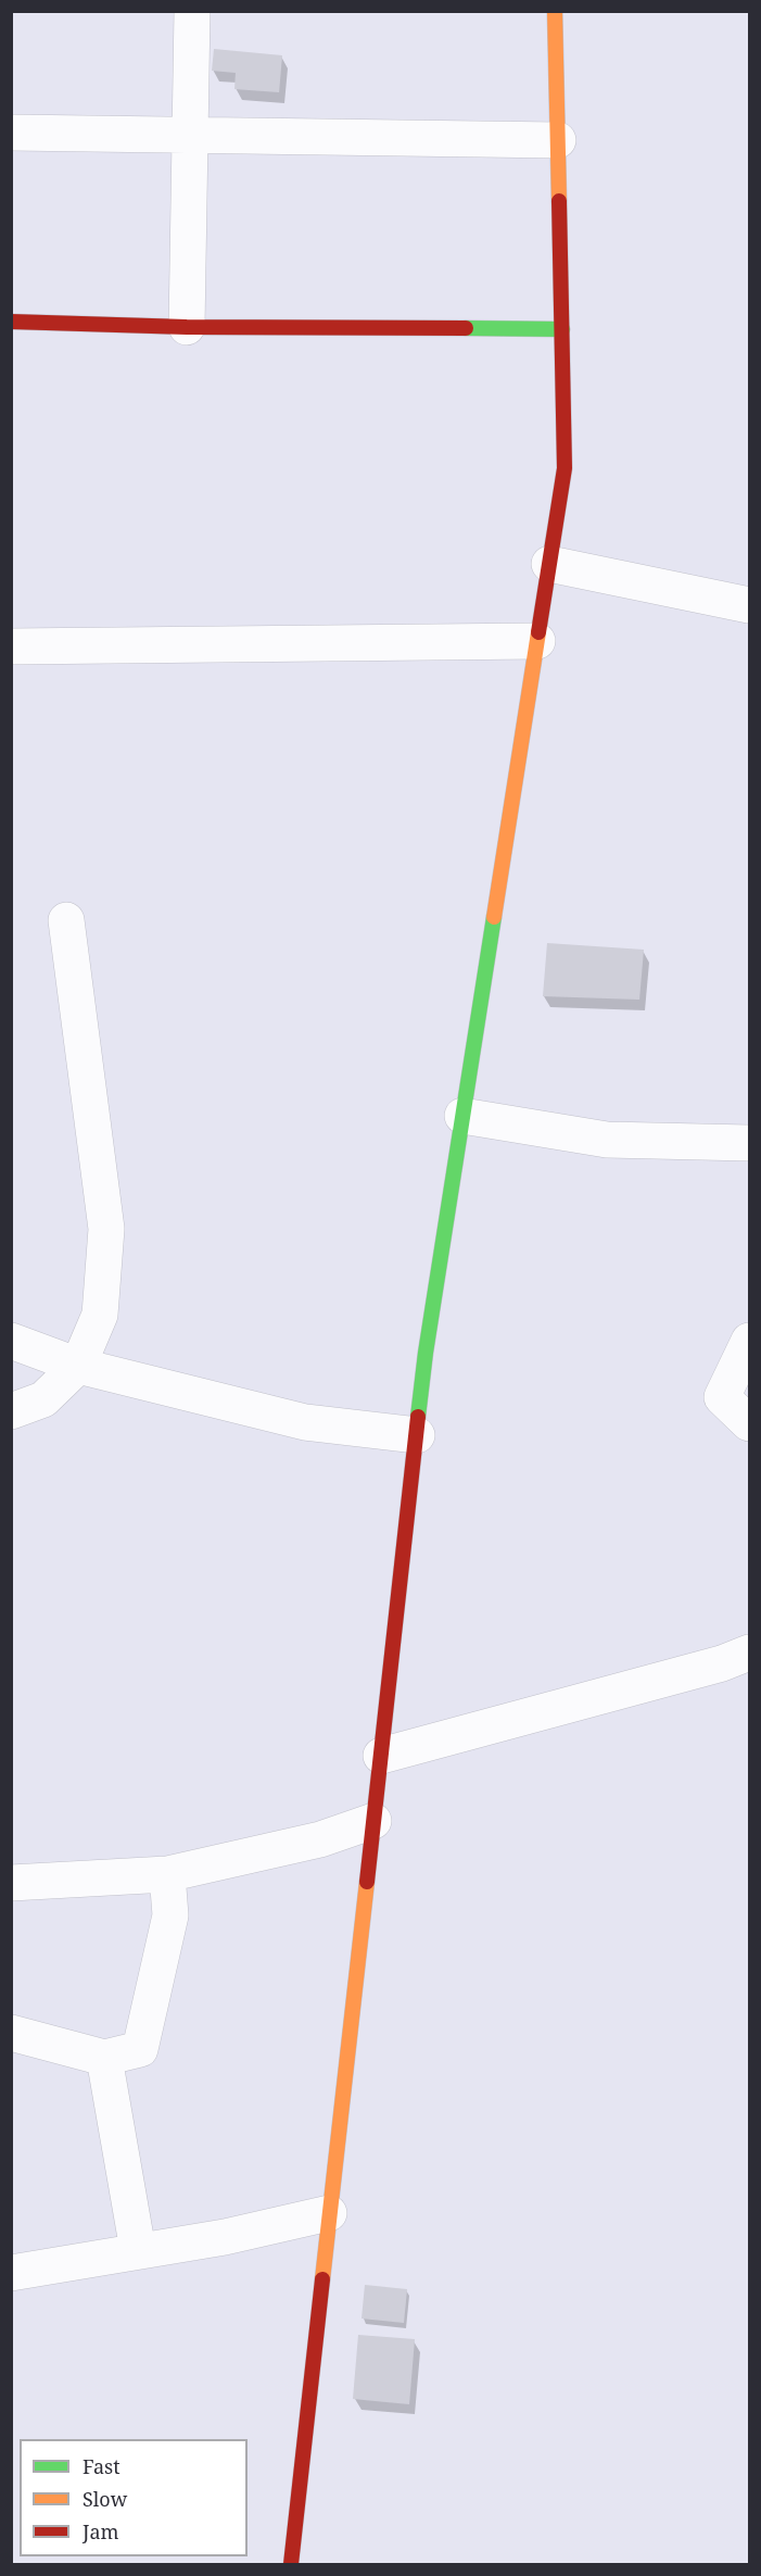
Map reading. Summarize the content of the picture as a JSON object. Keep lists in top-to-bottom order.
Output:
{
  "legend": ["Fast", "Slow", "Jam"]
}
